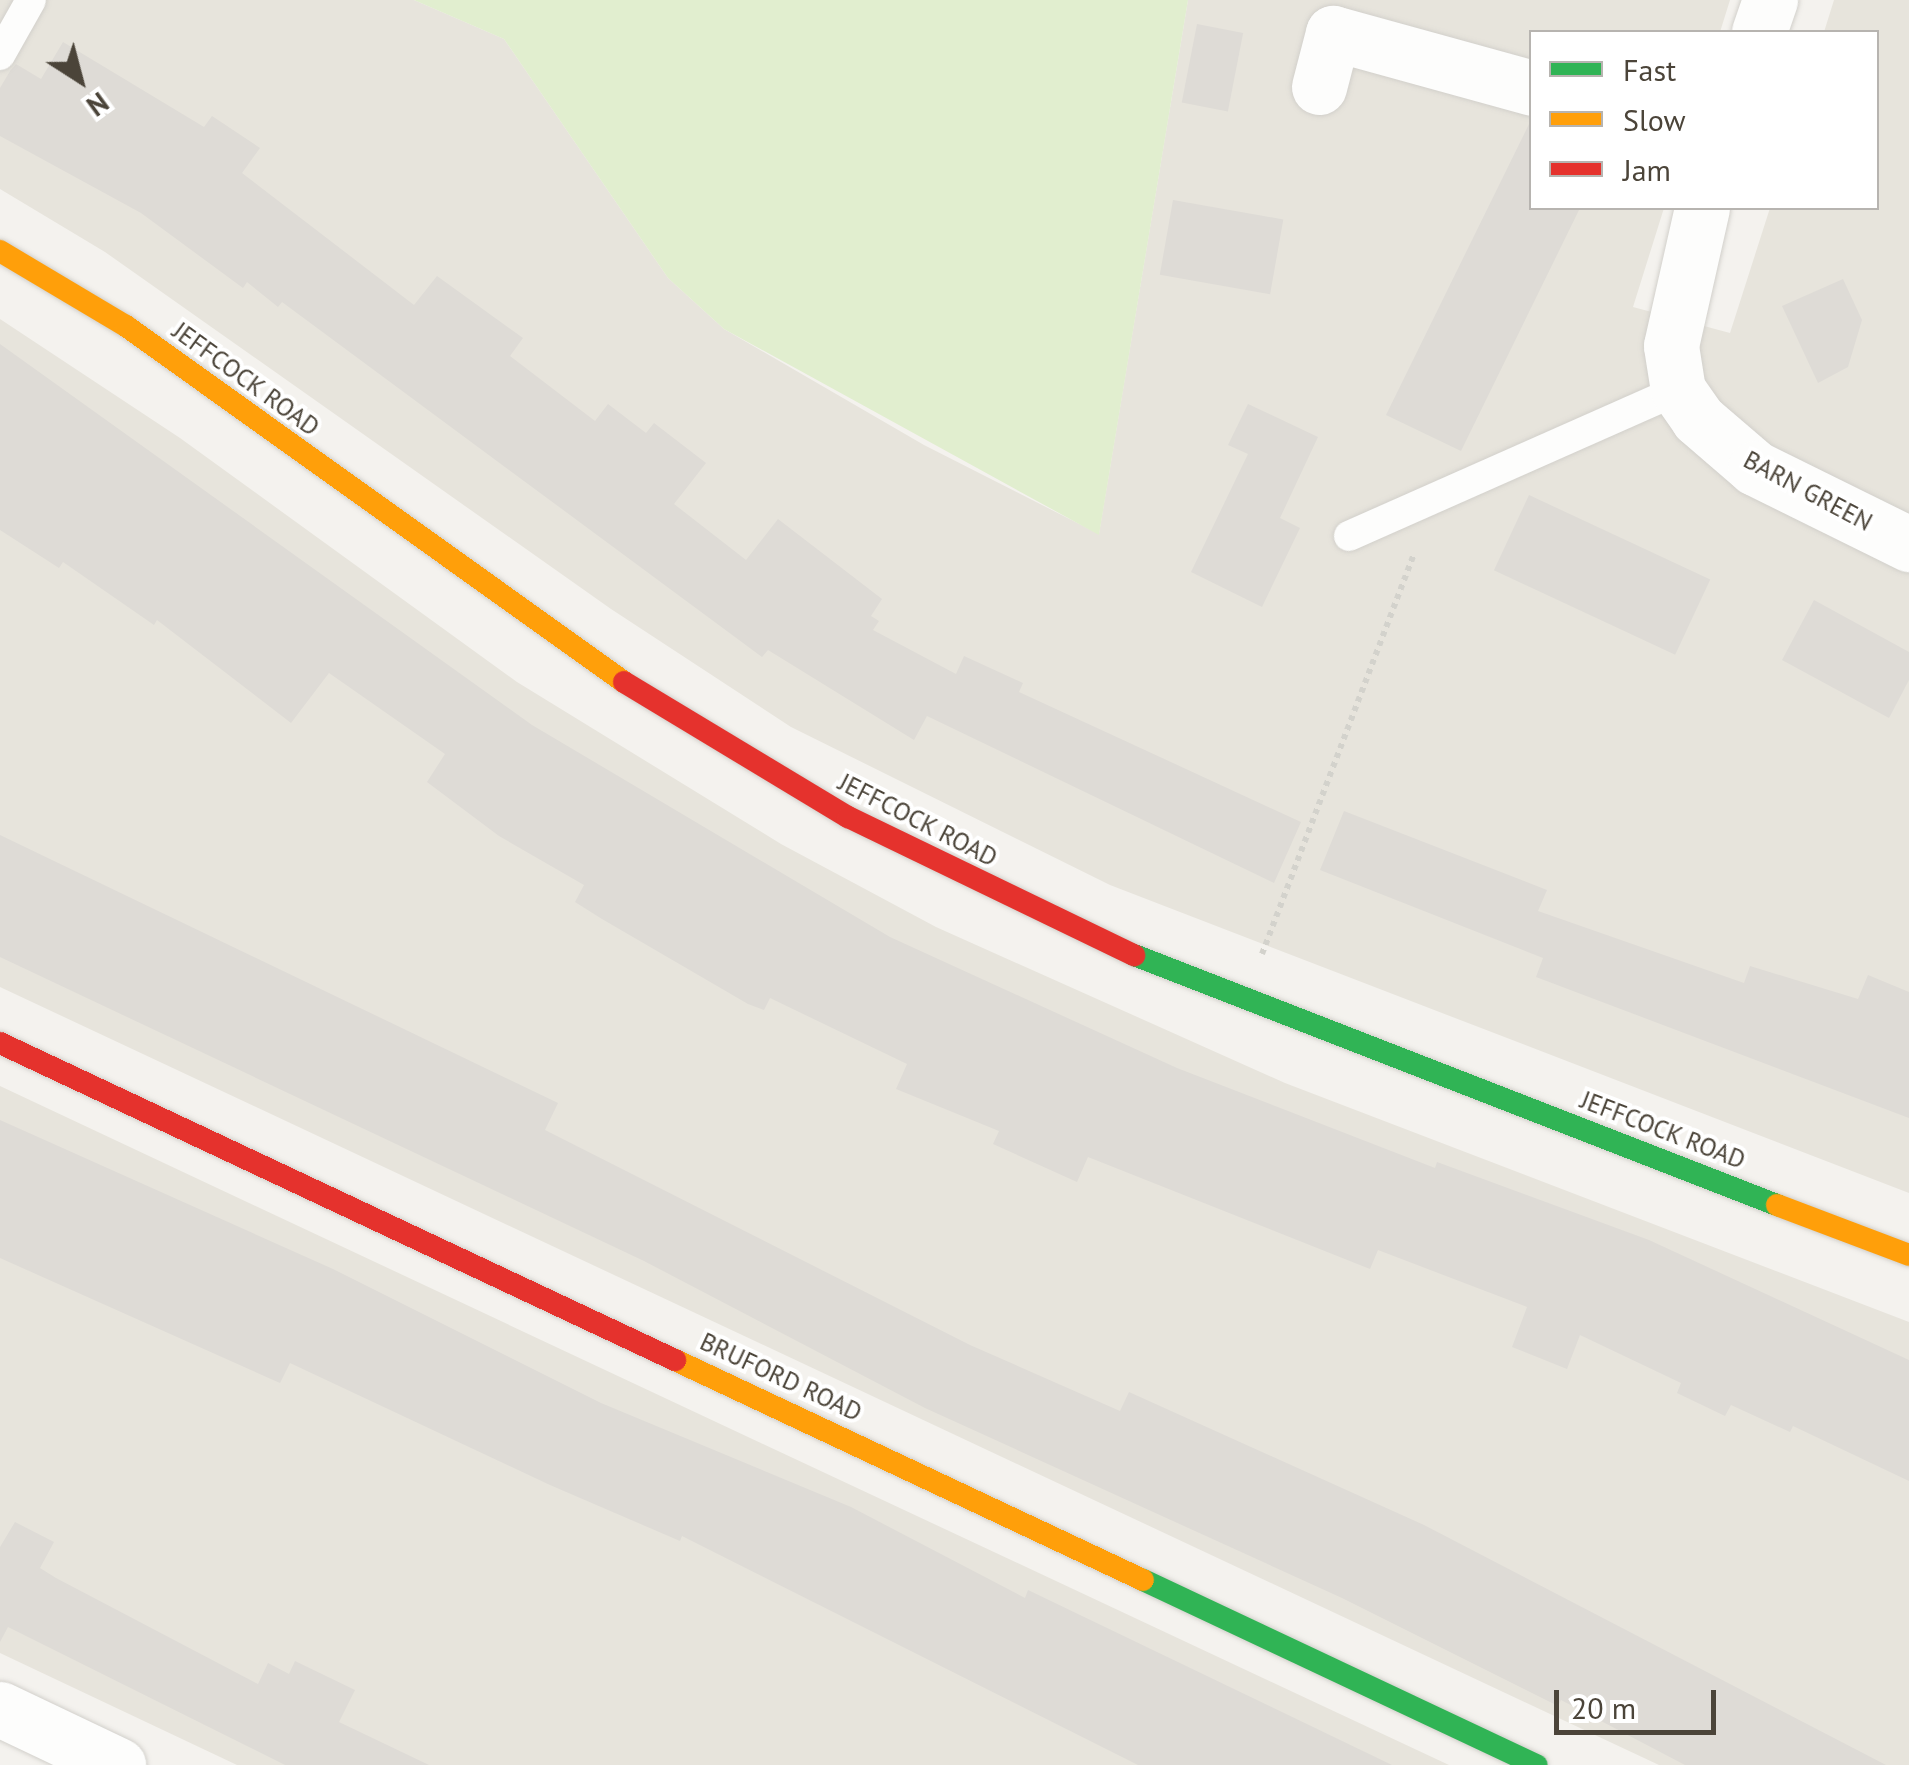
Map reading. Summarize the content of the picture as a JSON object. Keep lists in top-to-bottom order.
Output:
{
  "streets": {
    "street": ["JEFFCOCK ROAD", "BARN GREEN", "BRUFORD ROAD"]
  },
  "legend": ["Fast", "Slow", "Jam"],
  "scale_bar": "20 m",
  "north": "bottom right"
}
